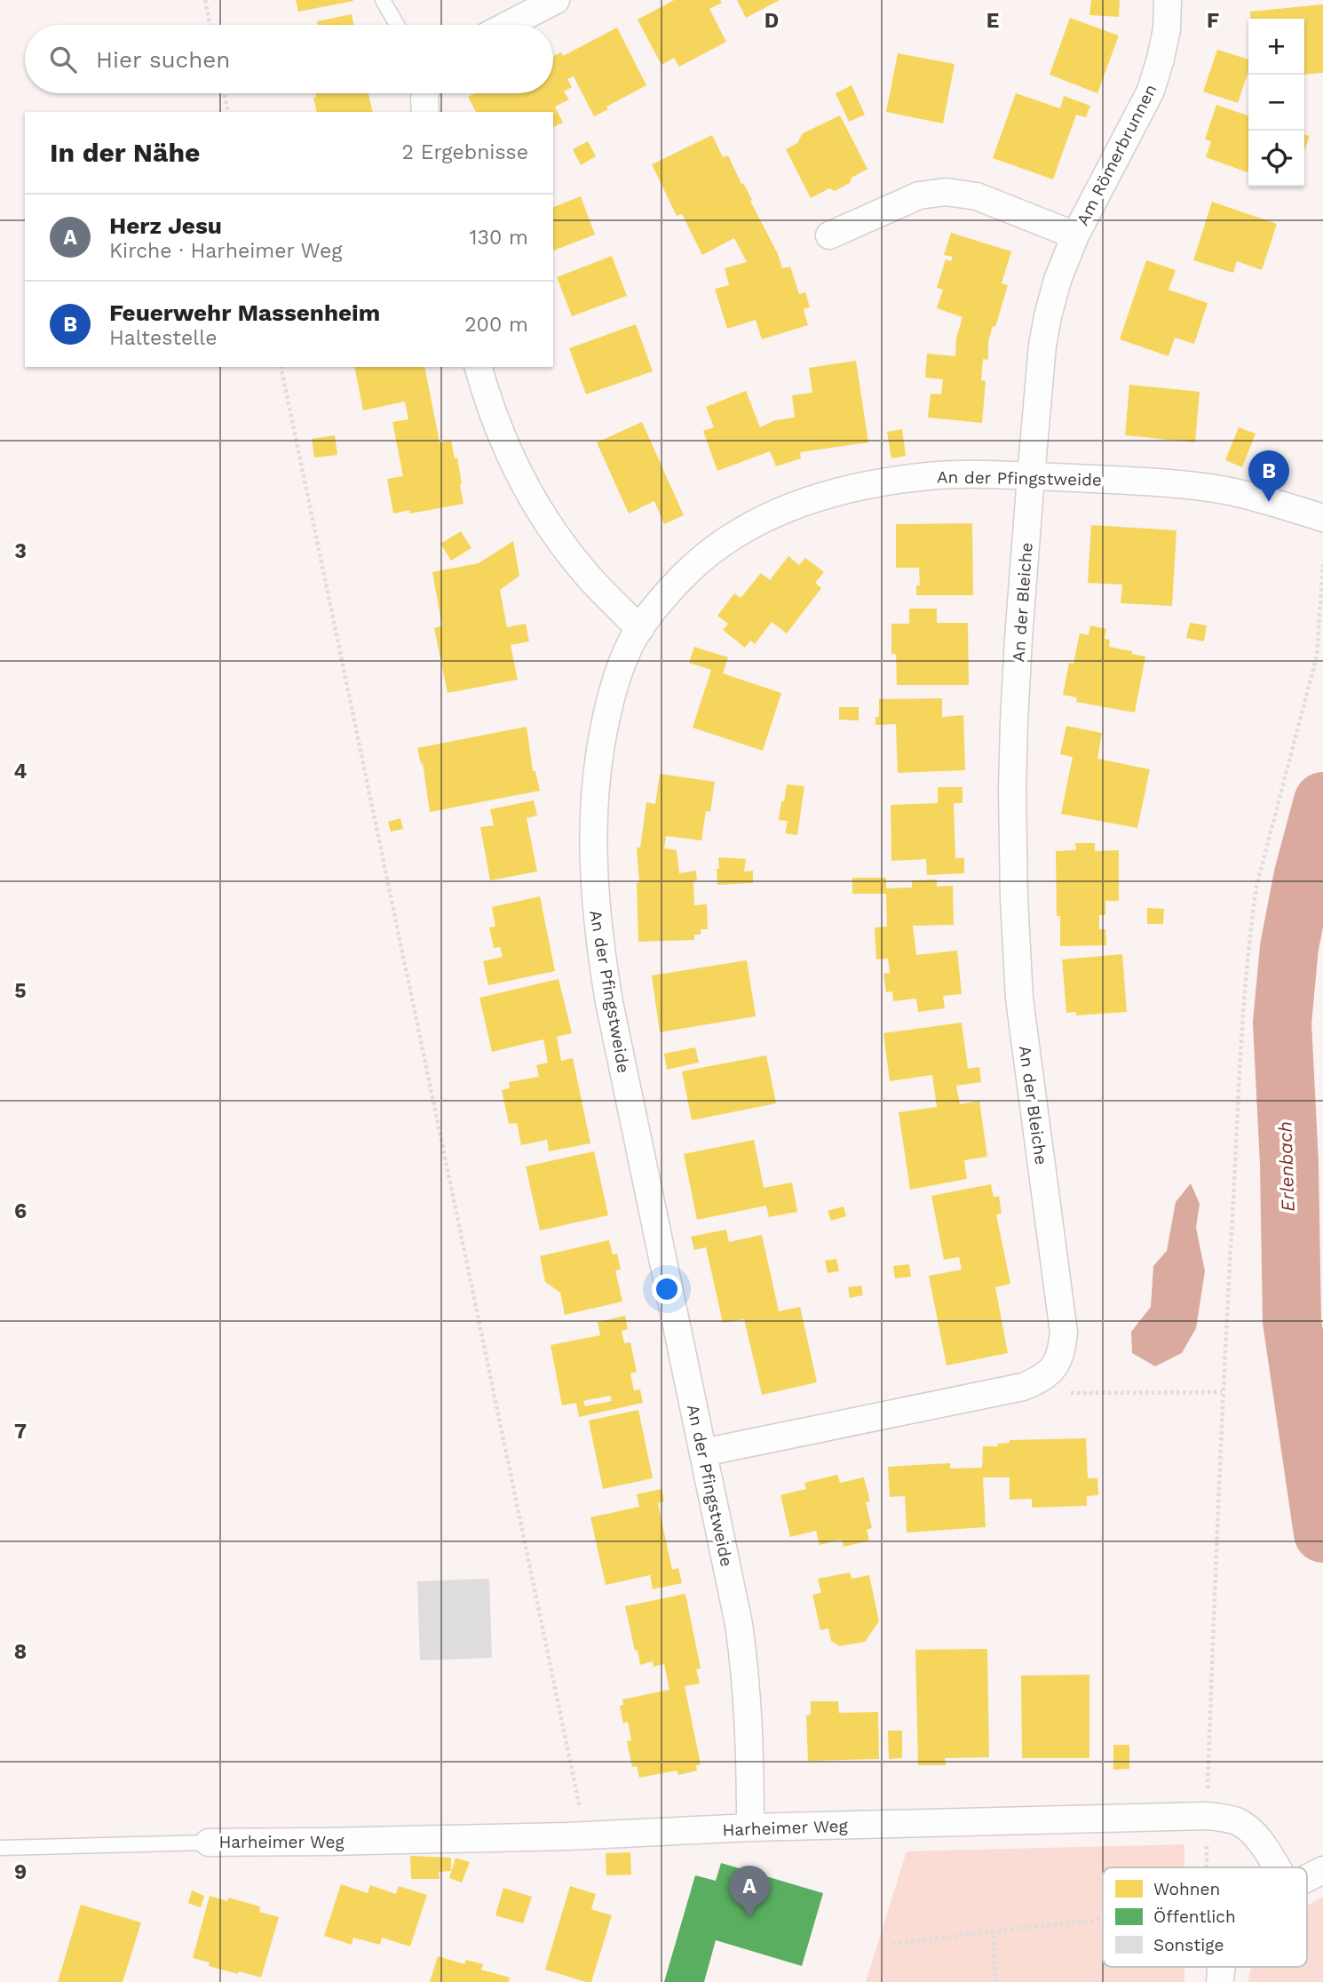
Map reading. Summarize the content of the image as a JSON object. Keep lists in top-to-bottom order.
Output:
{
  "streets": {
    "street": [
      "Am Römerbrunnen",
      "An der Pfingstweide",
      "An der Bleiche",
      "Harheimer Weg"
    ]
  },
  "crossings": [
    ["Am Römerbrunnen", "An der Pfingstweide"],
    ["Am Römerbrunnen", "An der Bleiche"],
    ["An der Pfingstweide", "An der Bleiche"],
    ["An der Pfingstweide", "Harheimer Weg"]
  ],
  "water": ["Erlenbach"],
  "legend": ["Wohnen", "Öffentlich", "Sonstige"],
  "page": {
    "map_buttons": ["+", "−"],
    "search": "Hier suchen",
    "heading": ["In der Nähe", "2 Ergebnisse"],
    "list": [
      {
        "mark": "A",
        "name": "Herz Jesu",
        "note": "Kirche · Harheimer Weg",
        "value": "130 m"
      },
      {
        "mark": "B",
        "name": "Feuerwehr Massenheim",
        "note": "Haltestelle",
        "value": "200 m"
      }
    ],
    "pins": ["B", "A"]
  },
  "grid": {
    "columns": ["D", "E", "F"],
    "rows": [
      "3",
      "4",
      "5",
      "6",
      "7",
      "8",
      "9"
    ]
  }
}
